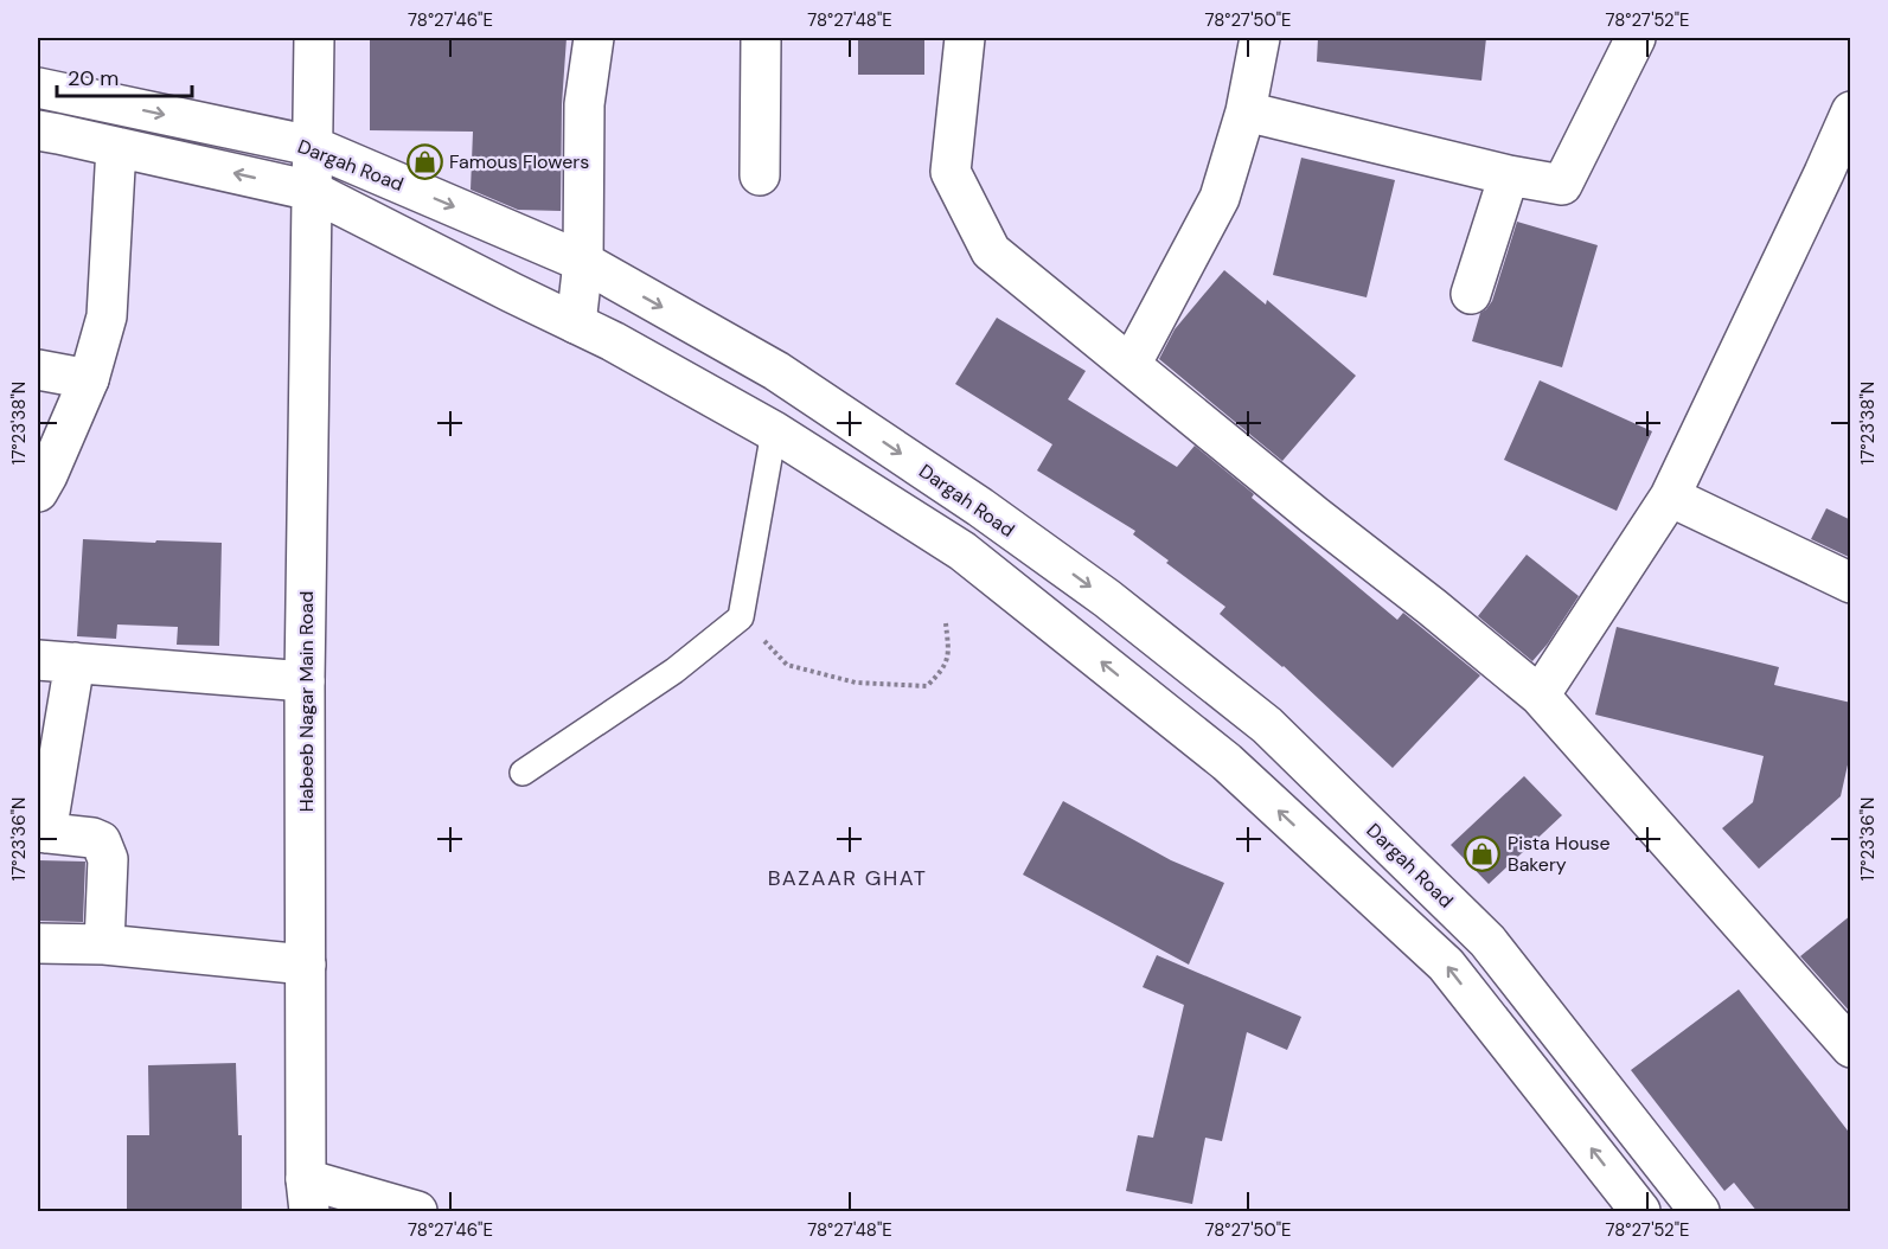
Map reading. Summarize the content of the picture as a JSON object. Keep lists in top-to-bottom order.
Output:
{
  "streets": {
    "main road": ["Dargah Road", "Habeeb Nagar Main Road"]
  },
  "crossings": [
    ["Dargah Road", "Habeeb Nagar Main Road"]
  ],
  "districts": ["BAZAAR GHAT"],
  "places": {
    "shop": ["Famous Flowers", "Pista House Bakery"]
  },
  "scale_bar": "20 m",
  "coordinates": [
    "78°27'46\"E",
    "78°27'48\"E",
    "78°27'50\"E",
    "78°27'52\"E",
    "17°23'38\"N",
    "17°23'36\"N"
  ]
}
